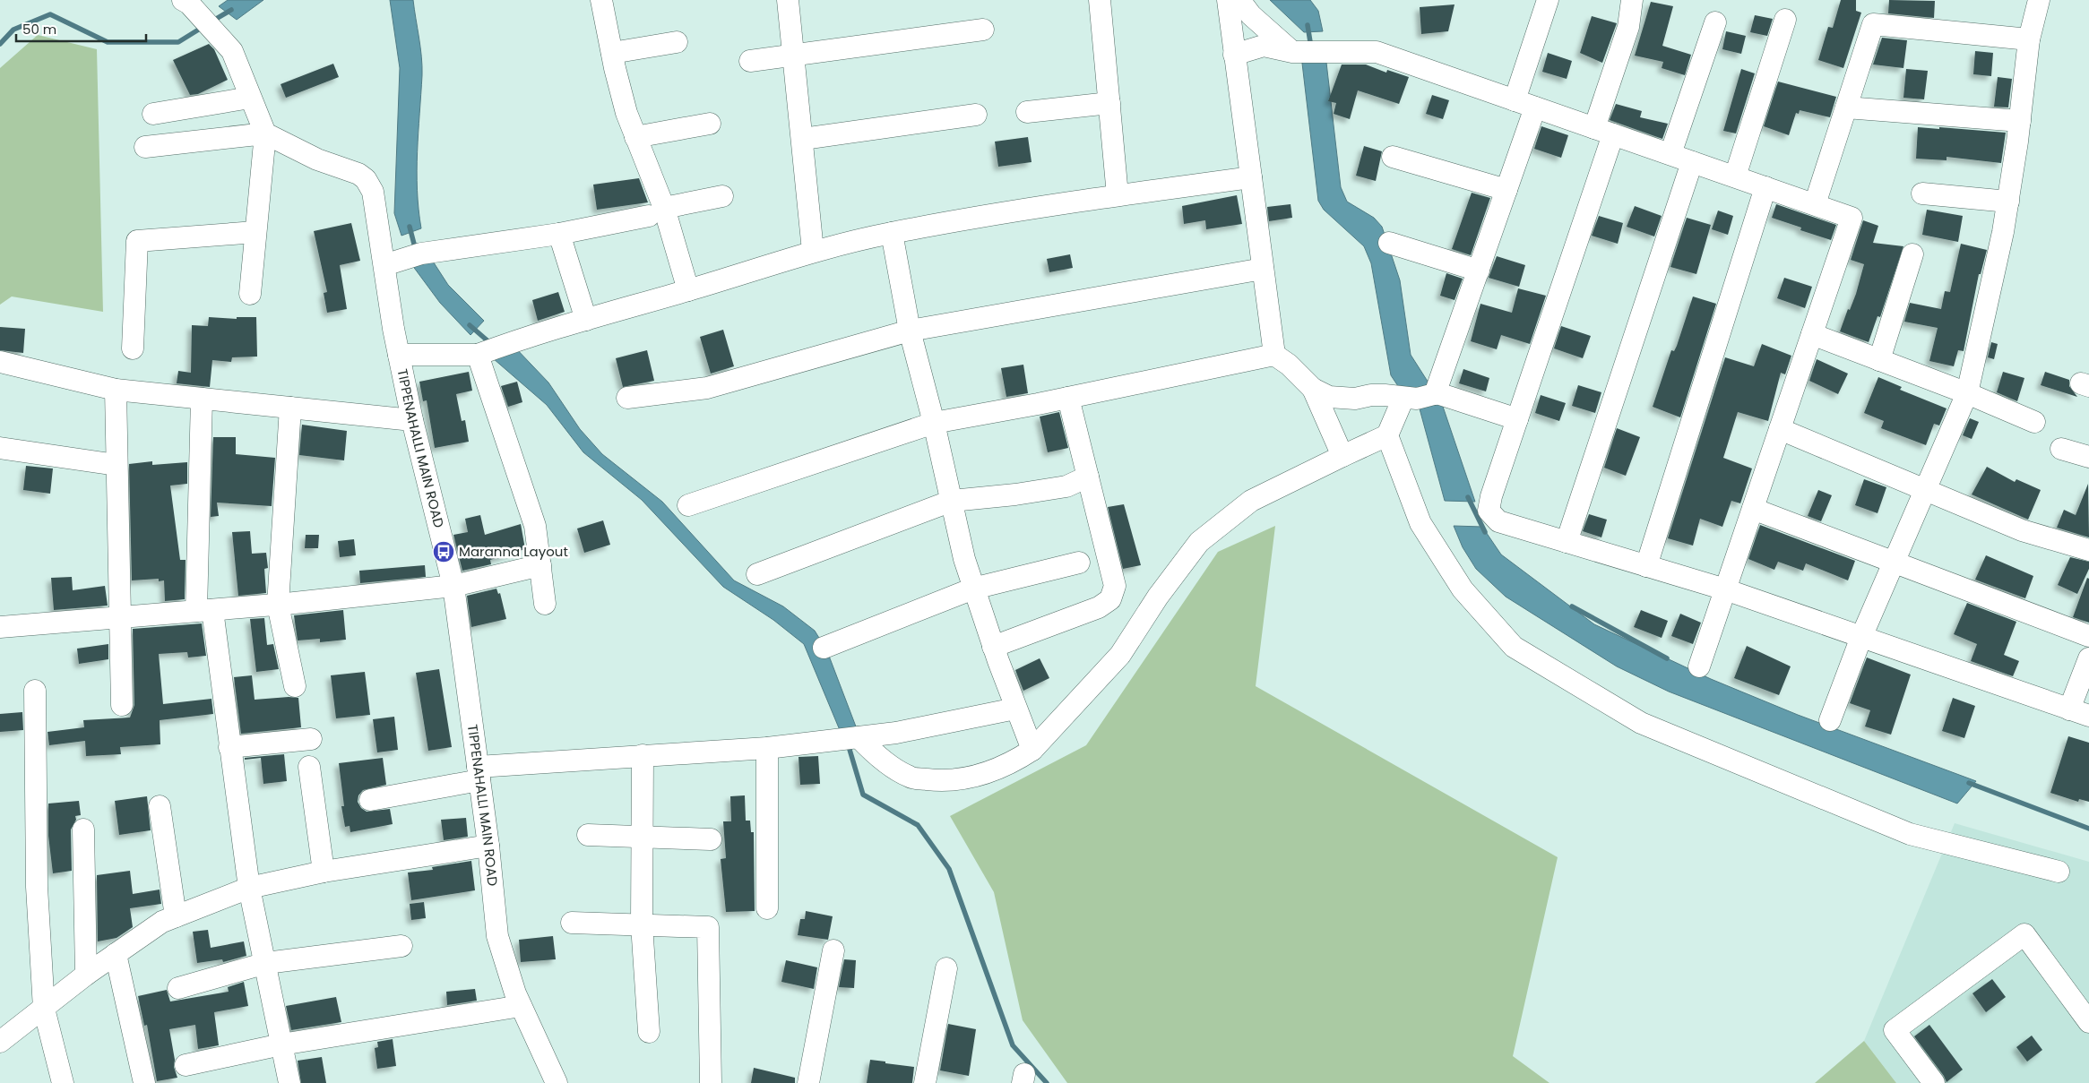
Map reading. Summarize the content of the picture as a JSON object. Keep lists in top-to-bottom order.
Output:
{
  "streets": {
    "street": ["TIPPENAHALLI MAIN ROAD"]
  },
  "places": {
    "bus stop": ["Maranna Layout"]
  },
  "scale_bar": "50 m"
}
